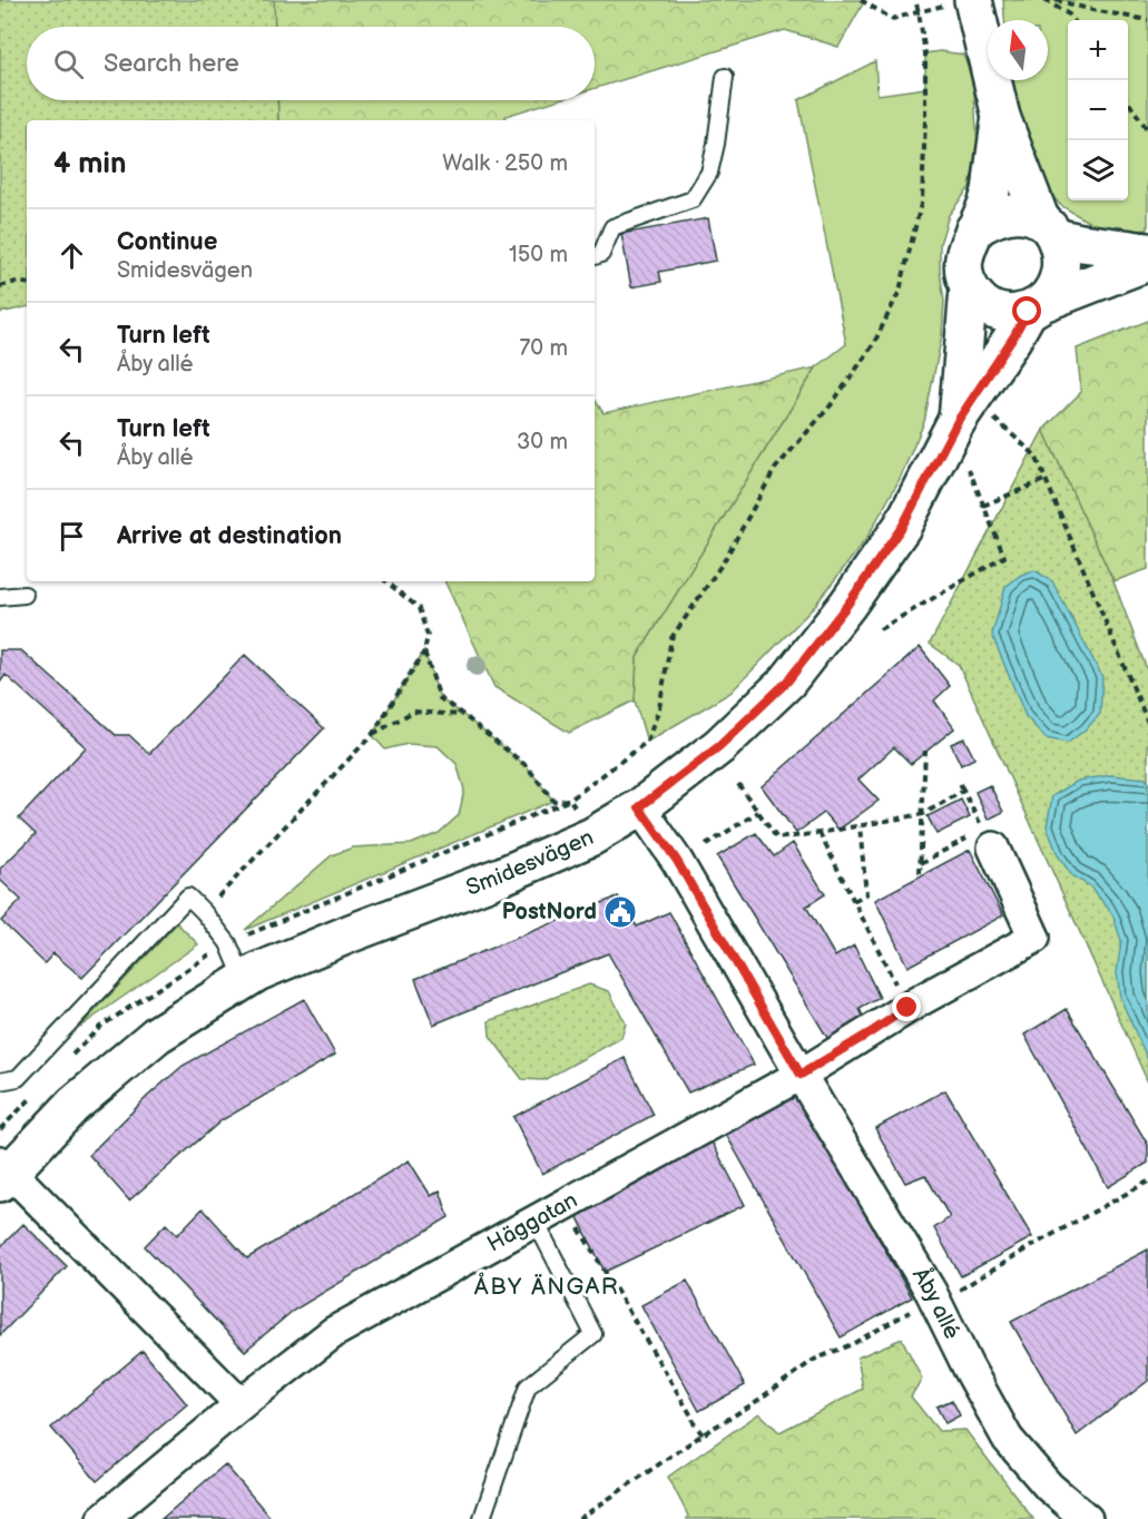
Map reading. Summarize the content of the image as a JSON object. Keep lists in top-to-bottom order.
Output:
{
  "streets": {
    "street": ["Smidesvägen", "Häggatan", "Åby allé"]
  },
  "crossings": [
    ["Smidesvägen", "Åby allé"],
    ["Häggatan", "Åby allé"]
  ],
  "districts": ["ÅBY ÄNGAR"],
  "places": {
    "public building": ["PostNord"]
  },
  "north": "top",
  "page": {
    "map_buttons": ["+", "−"],
    "search": "Search here",
    "heading": ["4 min", "Walk · 250 m"],
    "list": [
      ["Continue", "Smidesvägen", "150 m"],
      ["Turn left", "Åby allé", "70 m"],
      ["Turn left", "Åby allé", "30 m"],
      "Arrive at destination"
    ]
  }
}
